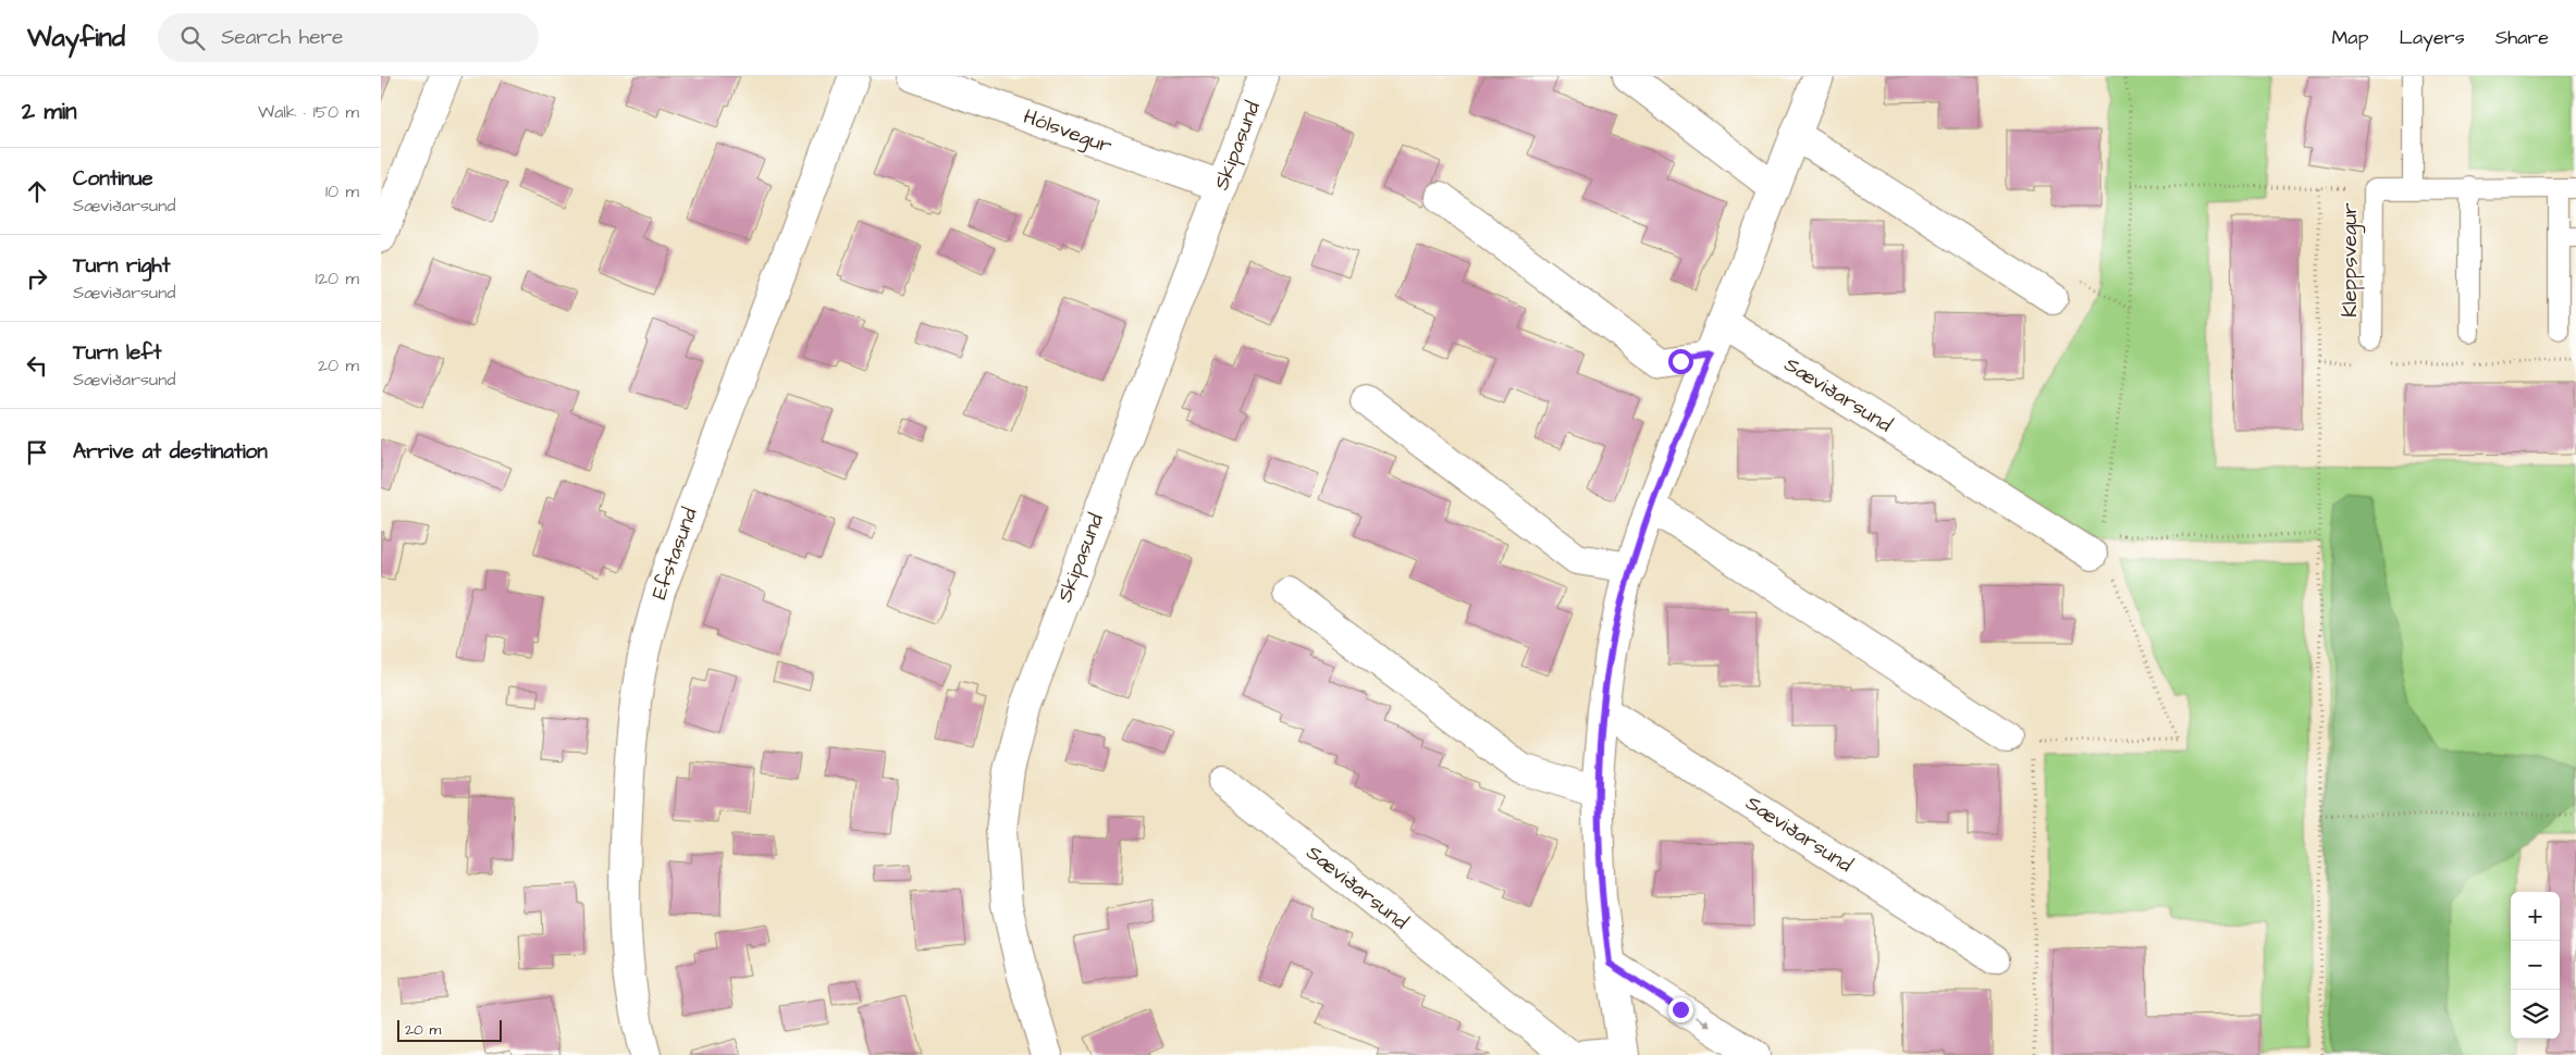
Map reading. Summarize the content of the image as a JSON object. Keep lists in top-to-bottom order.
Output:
{
  "streets": {
    "street": [
      "Hólsvegur",
      "Skipasund",
      "Sæviðarsund",
      "Efstasund"
    ],
    "lane": ["Kleppsvegur"]
  },
  "crossings": [
    ["Hólsvegur", "Skipasund"]
  ],
  "scale_bar": "20 m",
  "page": {
    "header": "Wayfind",
    "search": "Search here",
    "nav": ["Map", "Layers", "Share"],
    "heading": ["2 min", "Walk · 150 m"],
    "list": [
      ["Continue", "Sæviðarsund", "10 m"],
      ["Turn right", "Sæviðarsund", "120 m"],
      ["Turn left", "Sæviðarsund", "20 m"],
      "Arrive at destination"
    ],
    "map_buttons": ["+", "−"],
    "scale": "20 m"
  }
}
